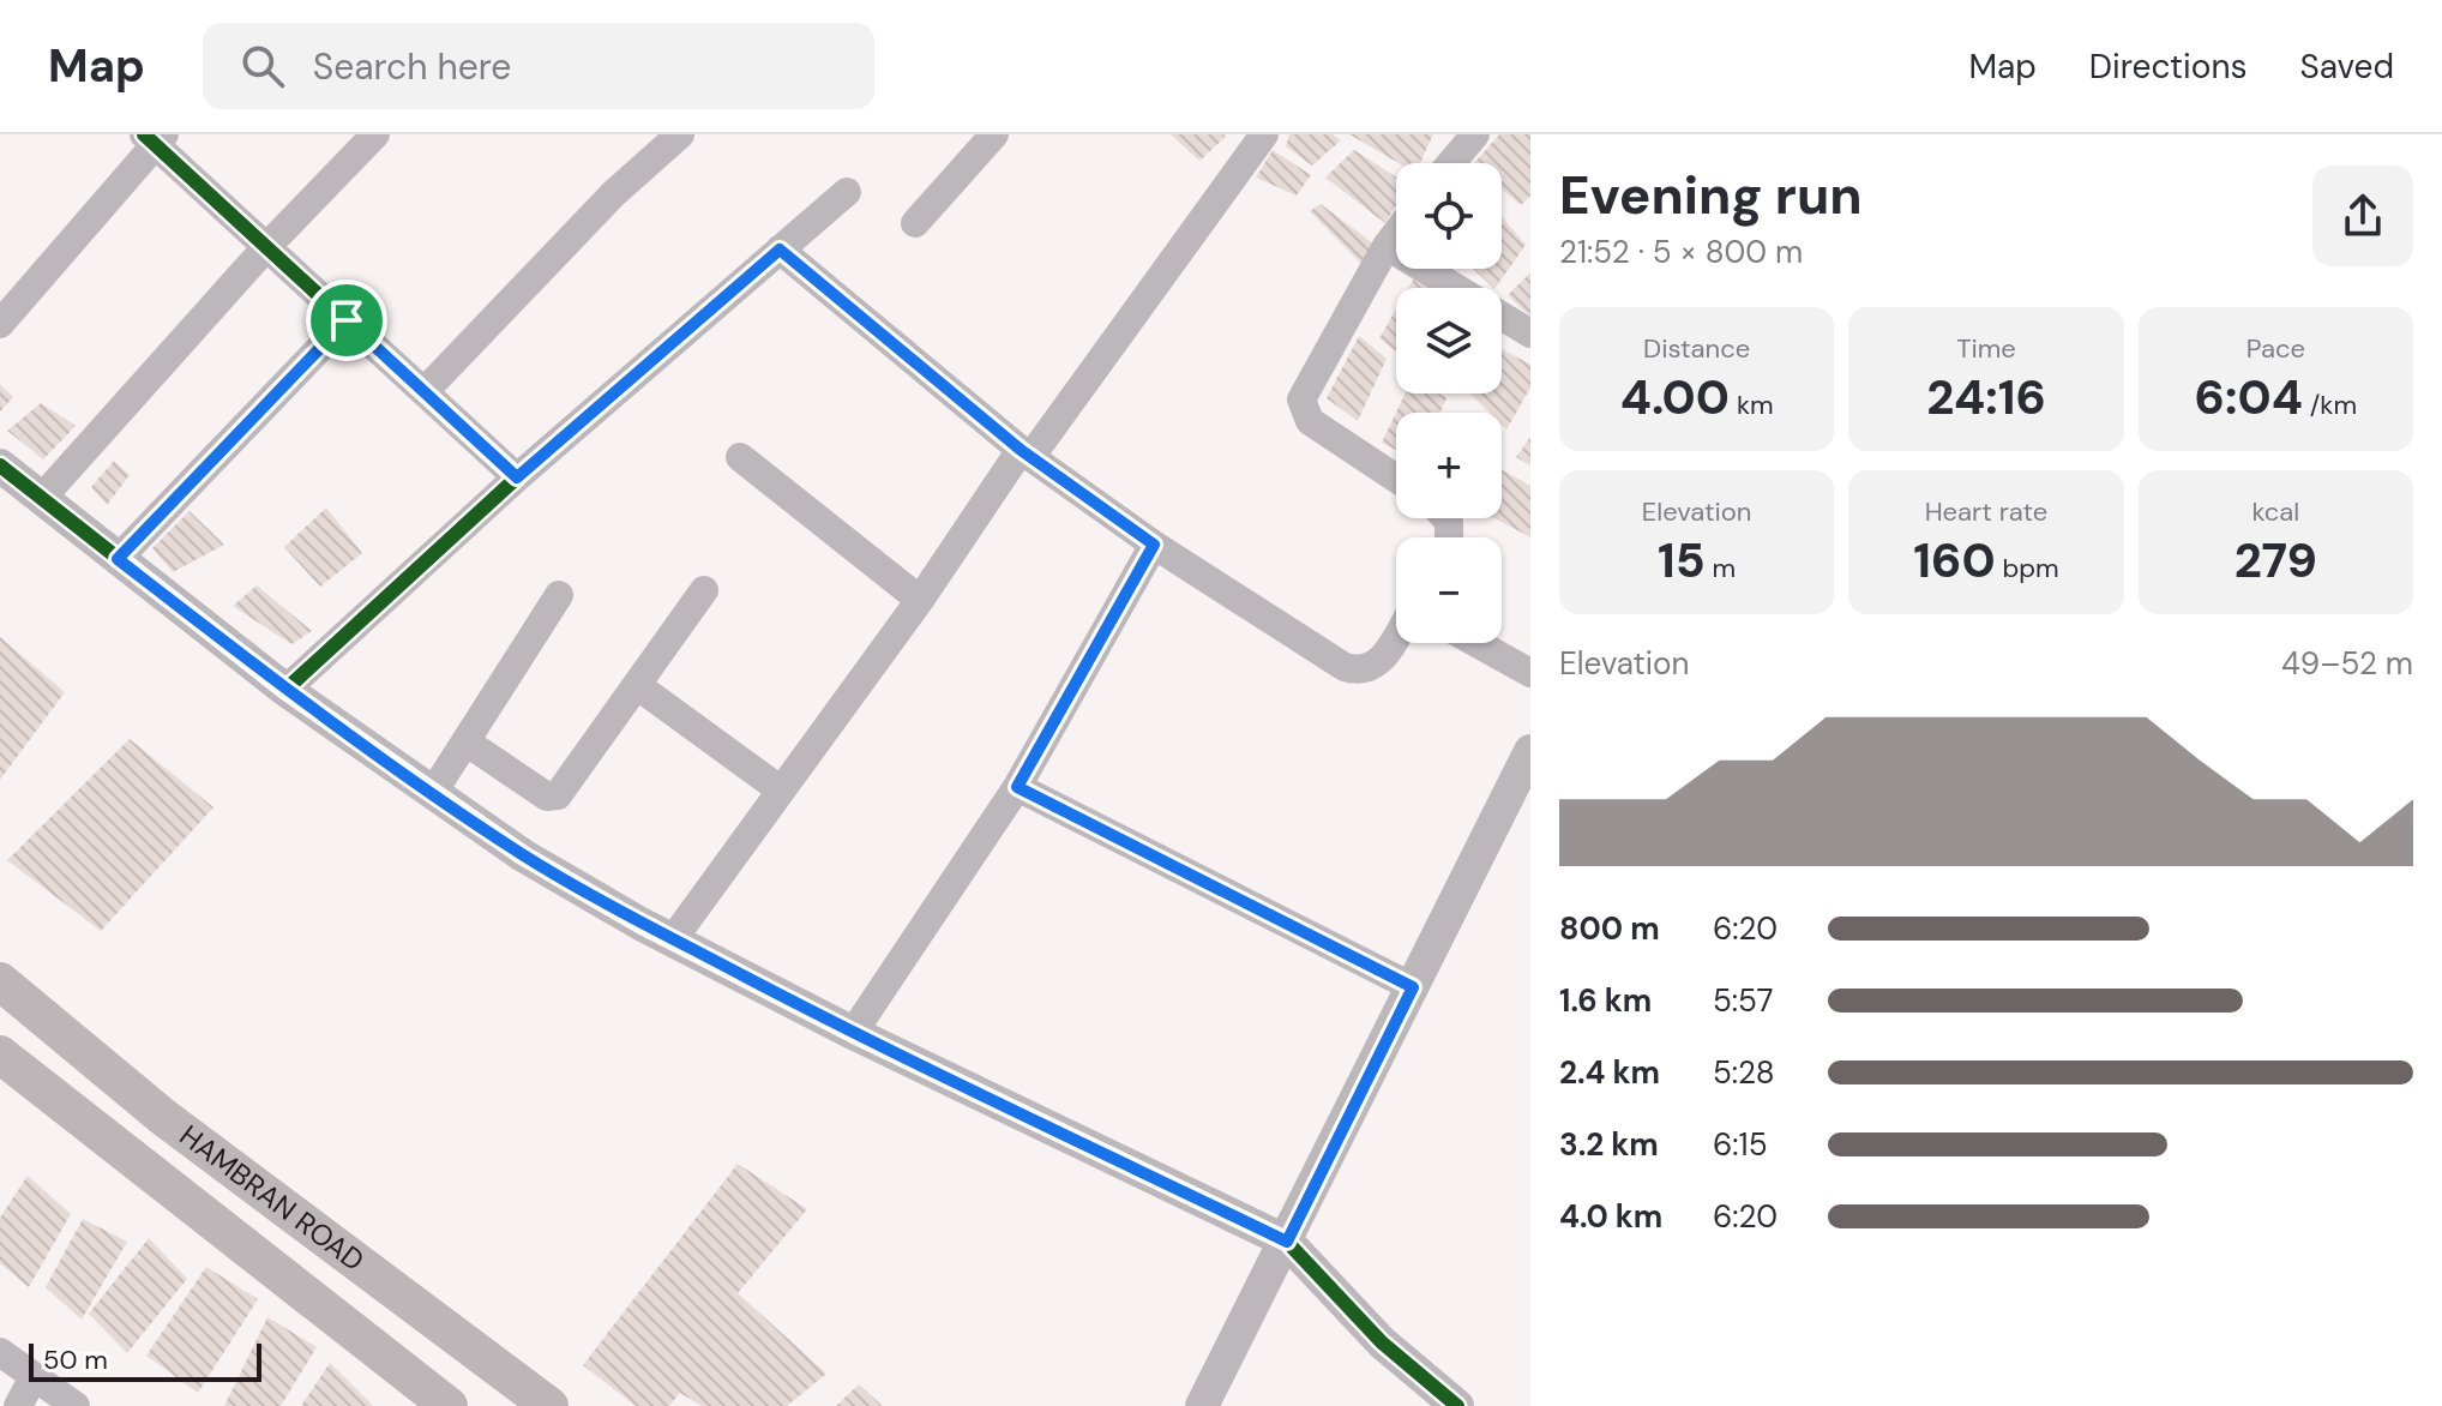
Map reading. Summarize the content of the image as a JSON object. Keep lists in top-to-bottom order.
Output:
{
  "streets": {
    "main road": ["HAMBRAN ROAD"]
  },
  "scale_bar": "50 m",
  "page": {
    "header": "Map",
    "search": "Search here",
    "nav": ["Map", "Directions", "Saved"],
    "heading": ["Evening run", "21:52 · 5 × 800 m"],
    "map_buttons": ["+", "−"],
    "stats": [
      ["Distance", "4.00 km"],
      ["Time", "24:16"],
      ["Pace", "6:04 /km"],
      ["Elevation", "15 m"],
      ["Heart rate", "160 bpm"],
      ["kcal", "279"]
    ],
    "chart": ["Elevation", "49–52 m"],
    "list": [
      {
        "name": "800 m",
        "note": "6:20"
      },
      {
        "name": "1.6 km",
        "note": "5:57"
      },
      {
        "name": "2.4 km",
        "note": "5:28"
      },
      {
        "name": "3.2 km",
        "note": "6:15"
      },
      {
        "name": "4.0 km",
        "note": "6:20"
      }
    ],
    "scale": "50 m"
  }
}
